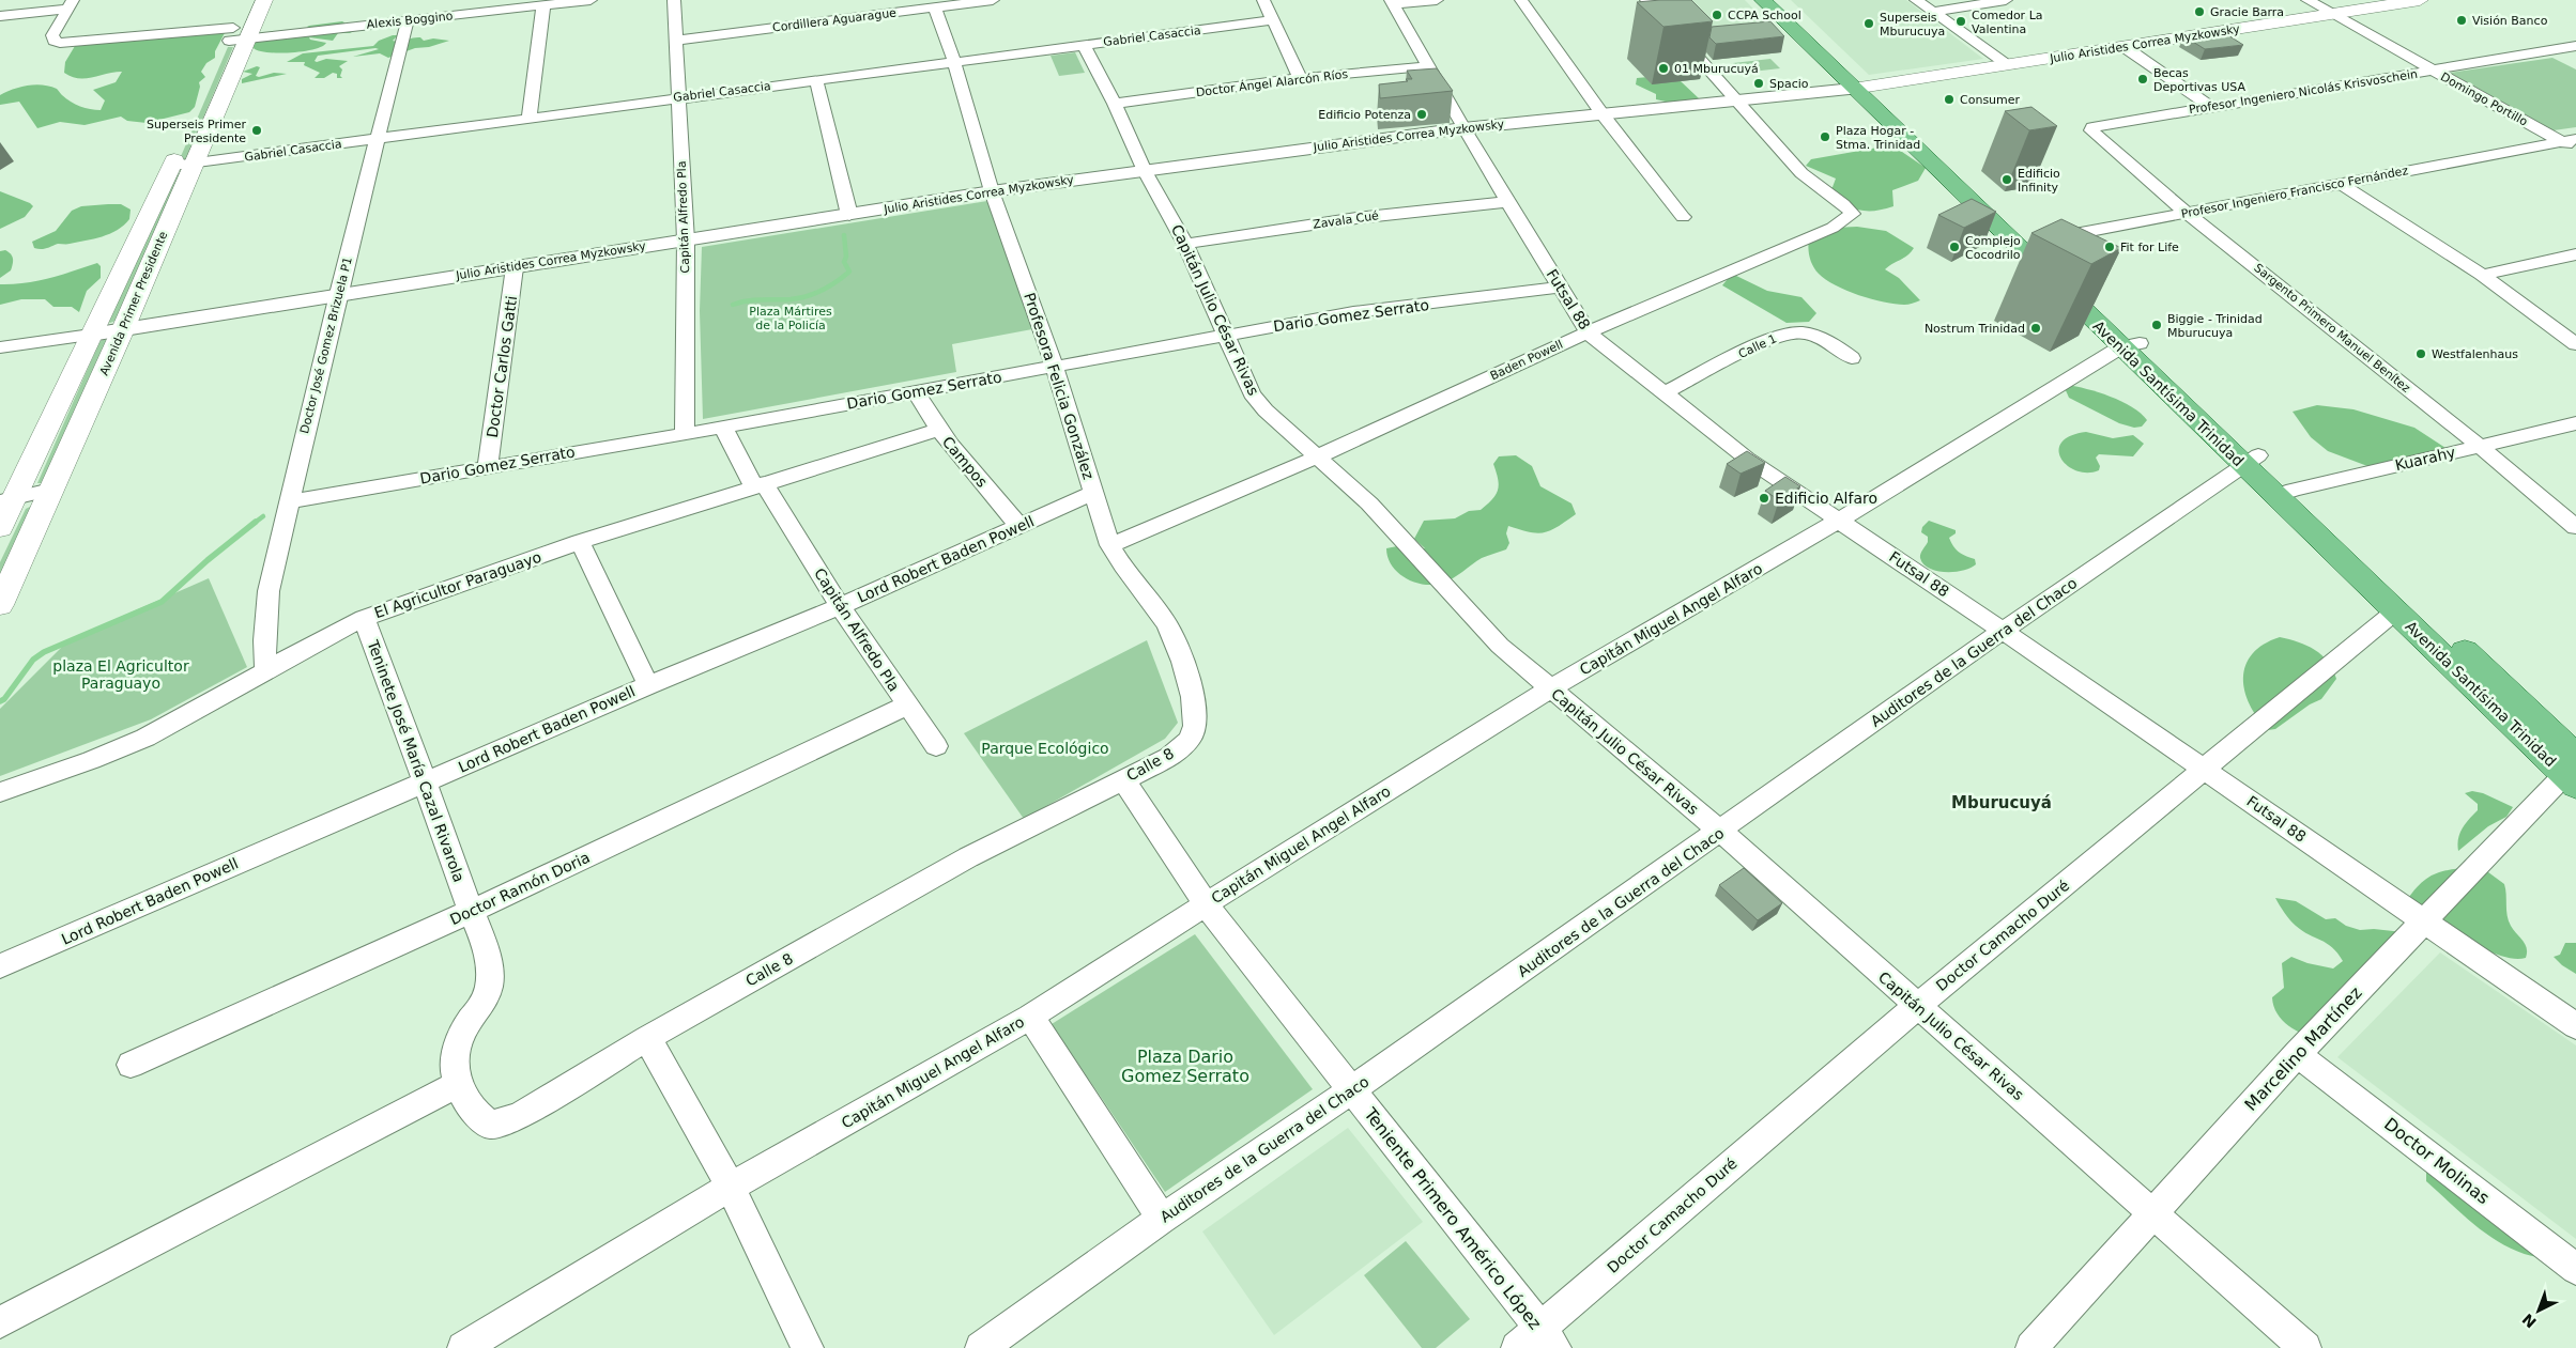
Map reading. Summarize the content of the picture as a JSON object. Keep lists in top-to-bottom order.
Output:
{
  "streets": {
    "main road": ["Julio Aristides Correa Myzkowsky", "Avenida Primer Presidente", "Avenida Santísima Trinidad"],
    "street": [
      "Alexis Boggino",
      "Cordillera Aguarague",
      "Gabriel Casaccia",
      "Doctor Ángel Alarcón Ríos",
      "Profesor Ingeniero Nicolás Krisvoschein",
      "Domingo Portillo",
      "Profesor Ingeniero Francisco Fernández",
      "Capitán Alfredo Pla",
      "Zavala Cué",
      "Futsal 88",
      "Capitán Julio César Rivas",
      "Dario Gomez Serrato",
      "Sargento Primero Manuel Benítez",
      "Doctor José Gomez Brizuela P1",
      "Calle 1",
      "Baden Powell",
      "Doctor Carlos Gatti",
      "Profesora Felicia González",
      "Kuarahy",
      "Campos",
      "Lord Robert Baden Powell",
      "El Agricultor Paraguayo",
      "Capitán Miguel Angel Alfaro",
      "Auditores de la Guerra del Chaco",
      "Teninete José María Cazal Rivarola",
      "Calle 8",
      "Doctor Ramón Doria",
      "Doctor Camacho Duré",
      "Marcelino Martínez",
      "Doctor Molinas",
      "Teniente Primero Américo López"
    ]
  },
  "crossings": [
    ["Alexis Boggino", "Avenida Primer Presidente"],
    ["Alexis Boggino", "Doctor José Gomez Brizuela P1"],
    ["Cordillera Aguarague", "Capitán Alfredo Pla"],
    ["Cordillera Aguarague", "Profesora Felicia González"],
    ["Gabriel Casaccia", "Capitán Alfredo Pla"],
    ["Gabriel Casaccia", "Avenida Primer Presidente"],
    ["Gabriel Casaccia", "Capitán Julio César Rivas"],
    ["Gabriel Casaccia", "Doctor José Gomez Brizuela P1"],
    ["Gabriel Casaccia", "Profesora Felicia González"],
    ["Julio Aristides Correa Myzkowsky", "Domingo Portillo"],
    ["Julio Aristides Correa Myzkowsky", "Capitán Alfredo Pla"],
    ["Julio Aristides Correa Myzkowsky", "Futsal 88"],
    ["Julio Aristides Correa Myzkowsky", "Avenida Primer Presidente"],
    ["Julio Aristides Correa Myzkowsky", "Capitán Julio César Rivas"],
    ["Julio Aristides Correa Myzkowsky", "Doctor José Gomez Brizuela P1"],
    ["Julio Aristides Correa Myzkowsky", "Baden Powell"],
    ["Julio Aristides Correa Myzkowsky", "Doctor Carlos Gatti"],
    ["Julio Aristides Correa Myzkowsky", "Profesora Felicia González"],
    ["Julio Aristides Correa Myzkowsky", "Avenida Santísima Trinidad"],
    ["Doctor Ángel Alarcón Ríos", "Futsal 88"],
    ["Doctor Ángel Alarcón Ríos", "Capitán Julio César Rivas"],
    ["Profesor Ingeniero Nicolás Krisvoschein", "Domingo Portillo"],
    ["Profesor Ingeniero Nicolás Krisvoschein", "Sargento Primero Manuel Benítez"],
    ["Domingo Portillo", "Profesor Ingeniero Francisco Fernández"],
    ["Profesor Ingeniero Francisco Fernández", "Sargento Primero Manuel Benítez"],
    ["Profesor Ingeniero Francisco Fernández", "Avenida Santísima Trinidad"],
    ["Capitán Alfredo Pla", "Dario Gomez Serrato"],
    ["Capitán Alfredo Pla", "Lord Robert Baden Powell"],
    ["Capitán Alfredo Pla", "El Agricultor Paraguayo"],
    ["Capitán Alfredo Pla", "Doctor Ramón Doria"],
    ["Zavala Cué", "Futsal 88"],
    ["Zavala Cué", "Capitán Julio César Rivas"],
    ["Futsal 88", "Dario Gomez Serrato"],
    ["Futsal 88", "Calle 1"],
    ["Futsal 88", "Baden Powell"],
    ["Futsal 88", "Capitán Miguel Angel Alfaro"],
    ["Futsal 88", "Auditores de la Guerra del Chaco"],
    ["Futsal 88", "Doctor Camacho Duré"],
    ["Futsal 88", "Marcelino Martínez"],
    ["Capitán Julio César Rivas", "Dario Gomez Serrato"],
    ["Capitán Julio César Rivas", "Baden Powell"],
    ["Capitán Julio César Rivas", "Capitán Miguel Angel Alfaro"],
    ["Capitán Julio César Rivas", "Auditores de la Guerra del Chaco"],
    ["Capitán Julio César Rivas", "Doctor Camacho Duré"],
    ["Capitán Julio César Rivas", "Marcelino Martínez"],
    ["Dario Gomez Serrato", "Doctor José Gomez Brizuela P1"],
    ["Dario Gomez Serrato", "Doctor Carlos Gatti"],
    ["Dario Gomez Serrato", "Profesora Felicia González"],
    ["Dario Gomez Serrato", "Campos"],
    ["Sargento Primero Manuel Benítez", "Kuarahy"],
    ["Doctor José Gomez Brizuela P1", "El Agricultor Paraguayo"],
    ["Baden Powell", "Profesora Felicia González"],
    ["Profesora Felicia González", "Lord Robert Baden Powell"],
    ["Profesora Felicia González", "Calle 8"],
    ["Avenida Santísima Trinidad", "Kuarahy"],
    ["Avenida Santísima Trinidad", "Capitán Miguel Angel Alfaro"],
    ["Avenida Santísima Trinidad", "Auditores de la Guerra del Chaco"],
    ["Avenida Santísima Trinidad", "Doctor Camacho Duré"],
    ["Avenida Santísima Trinidad", "Marcelino Martínez"],
    ["Campos", "Lord Robert Baden Powell"],
    ["Campos", "El Agricultor Paraguayo"],
    ["Lord Robert Baden Powell", "Teninete José María Cazal Rivarola"],
    ["El Agricultor Paraguayo", "Teninete José María Cazal Rivarola"],
    ["Capitán Miguel Angel Alfaro", "Teniente Primero Américo López"],
    ["Auditores de la Guerra del Chaco", "Teniente Primero Américo López"],
    ["Teninete José María Cazal Rivarola", "Calle 8"],
    ["Teninete José María Cazal Rivarola", "Doctor Ramón Doria"],
    ["Calle 8", "Teniente Primero Américo López"],
    ["Doctor Camacho Duré", "Teniente Primero Américo López"],
    ["Marcelino Martínez", "Doctor Molinas"]
  ],
  "districts": ["Mburucuyá"],
  "parks": [
    "Plaza Mártires de la Policía",
    "plaza El Agricultor Paraguayo",
    "Parque Ecológico",
    "Plaza Dario Gomez Serrato"
  ],
  "places": [
    "Gracie Barra",
    "CCPA School",
    "Visión Banco",
    "Comedor La Valentina",
    "Superseis Mburucuya",
    "01 Mburucuyá",
    "Becas Deportivas USA",
    "Spacio",
    "Consumer",
    "Edificio Potenza",
    "Superseis Primer Presidente",
    "Plaza Hogar - Stma. Trinidad",
    "Edificio Infinity",
    "Complejo Cocodrilo",
    "Fit for Life",
    "Biggie - Trinidad Mburucuya",
    "Nostrum Trinidad",
    "Westfalenhaus",
    "Edificio Alfaro"
  ],
  "north": "bottom left"
}
